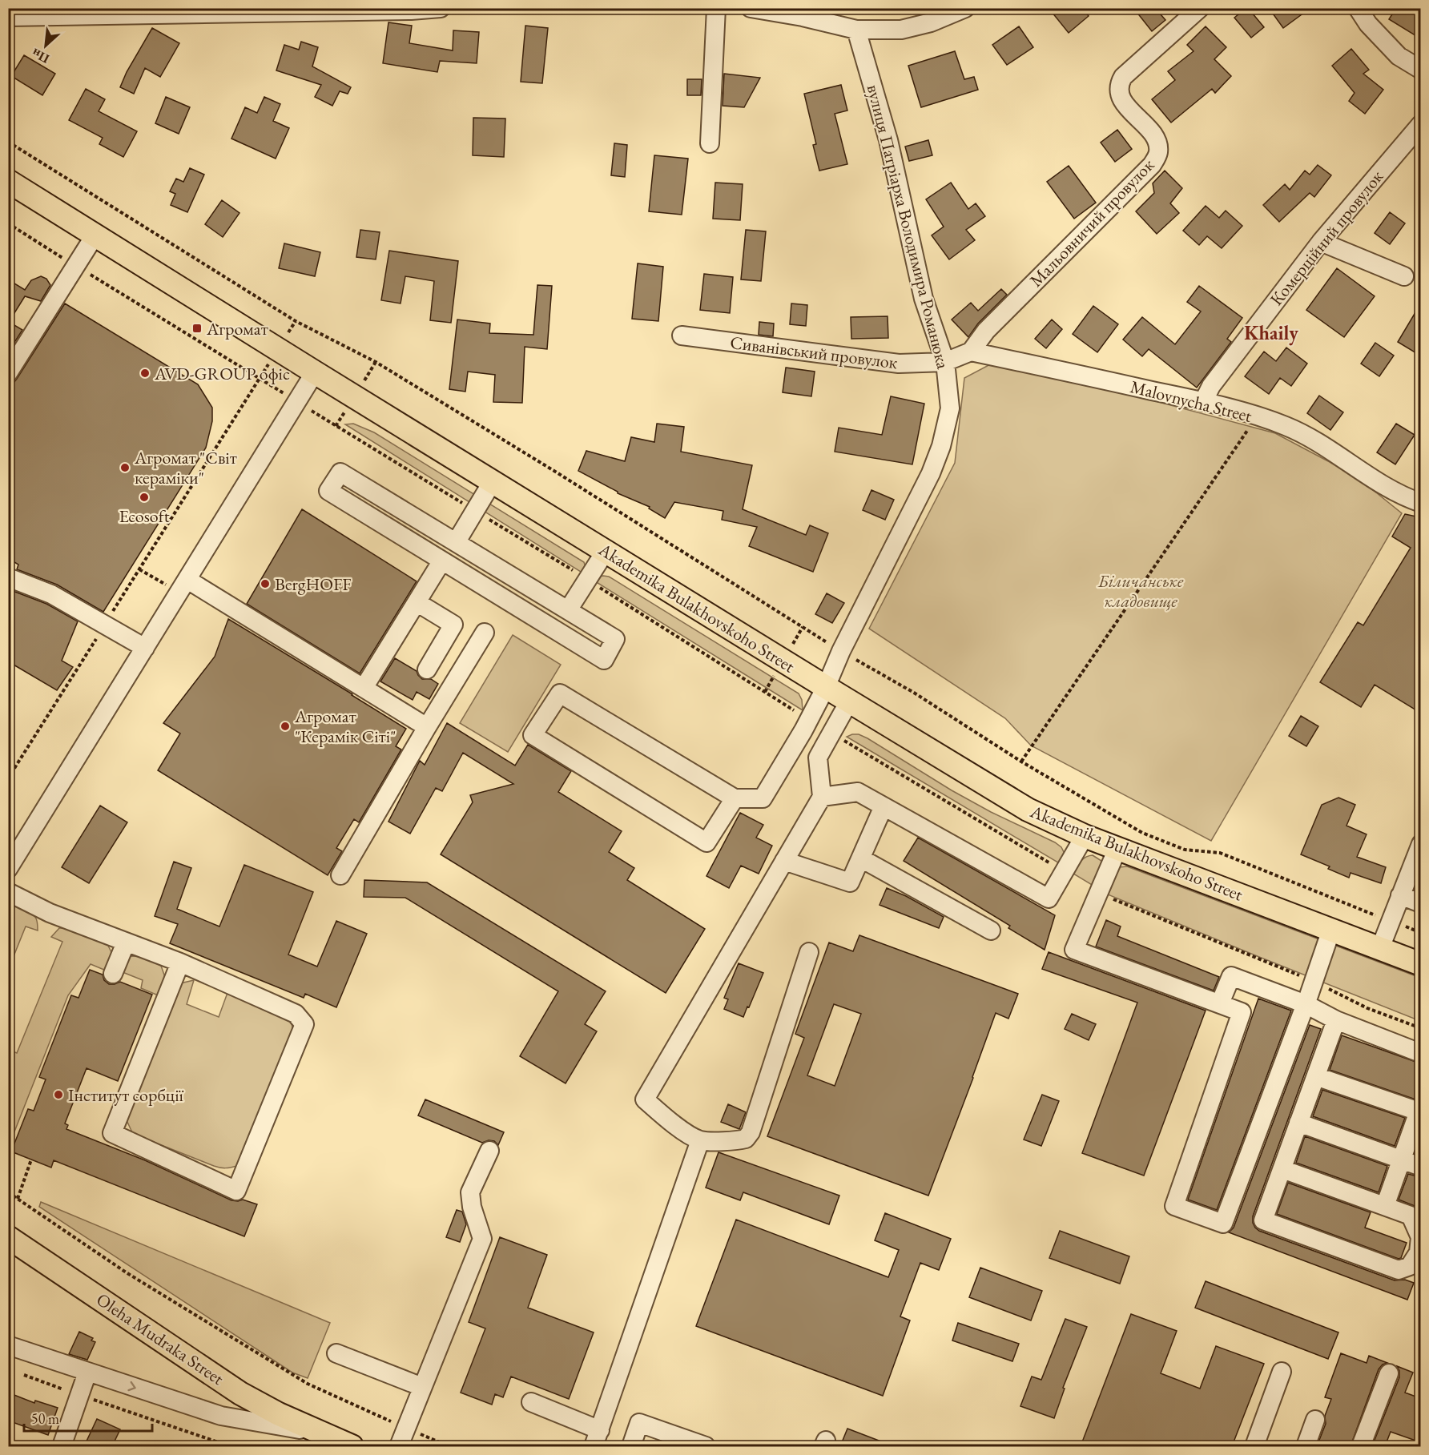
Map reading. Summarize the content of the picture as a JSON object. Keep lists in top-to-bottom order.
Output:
{
  "streets": {
    "main road": ["Akademika Bulakhovskoho Street", "Oleha Mudraka Street"],
    "street": [
      "Мальовничий провулок",
      "вулиця Патріарха Володимира Романюка",
      "Комерційний провулок",
      "Сиванівський провулок",
      "Malovnycha Street"
    ]
  },
  "crossings": [
    ["Мальовничий провулок", "Malovnycha Street"],
    ["вулиця Патріарха Володимира Романюка", "Сиванівський провулок"],
    ["вулиця Патріарха Володимира Романюка", "Akademika Bulakhovskoho Street"],
    ["Комерційний провулок", "Malovnycha Street"]
  ],
  "districts": ["Khaily"],
  "parks": ["Біличанське кладовище"],
  "places": {
    "transit": ["Агромат"],
    "other": [
      "AVD-GROUP офіс",
      "Агромат \"Світ кераміки\"",
      "Ecosoft",
      "BergHOFF",
      "Агромат \"Керамік Сіті\"",
      "Інститут сорбції"
    ]
  },
  "scale_bar": "50 m",
  "north": "bottom left"
}
